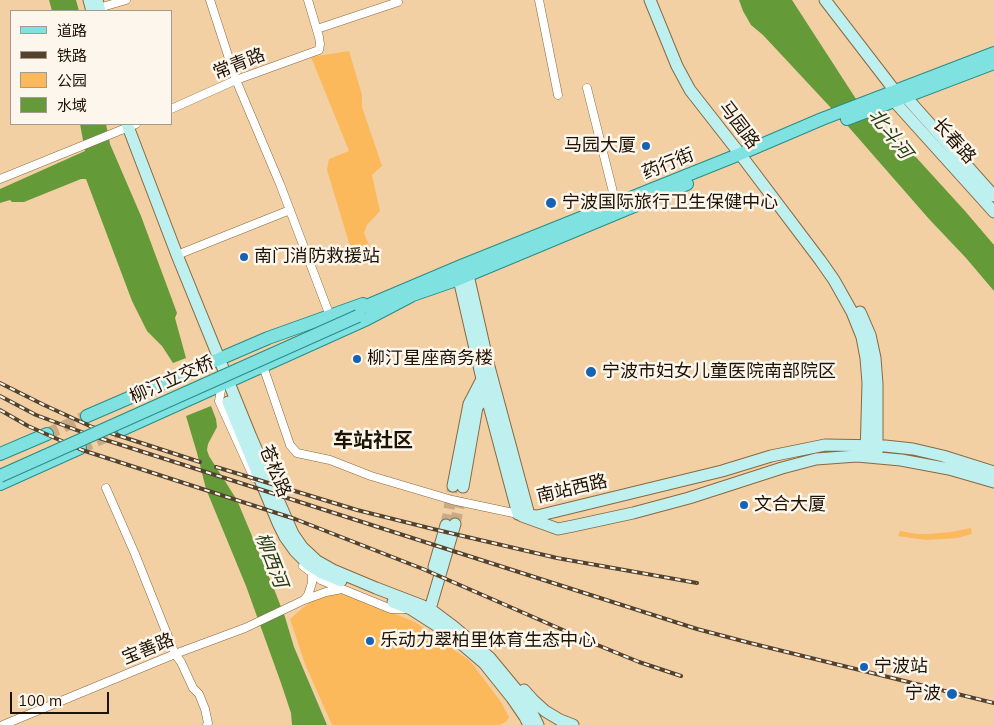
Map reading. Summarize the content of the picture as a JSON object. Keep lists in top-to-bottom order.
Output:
{
  "streets": {
    "main road": [
      "马园路",
      "长春路",
      "药行街",
      "柳汀立交桥",
      "苍松路",
      "南站西路"
    ],
    "street": ["常青路", "宝善路"]
  },
  "crossings": [
    ["马园路", "药行街"],
    ["马园路", "南站西路"],
    ["长春路", "药行街"],
    ["药行街", "柳汀立交桥"],
    ["苍松路", "南站西路"]
  ],
  "districts": ["车站社区"],
  "water": ["北斗河", "柳西河"],
  "places": [
    "马园大厦",
    "宁波国际旅行卫生保健中心",
    "南门消防救援站",
    "柳汀星座商务楼",
    "宁波市妇女儿童医院南部院区",
    "文合大厦",
    "乐动力翠柏里体育生态中心",
    "宁波站",
    "宁波"
  ],
  "legend": [
    "道路",
    "铁路",
    "公园",
    "水域"
  ],
  "scale_bar": "100 m"
}
